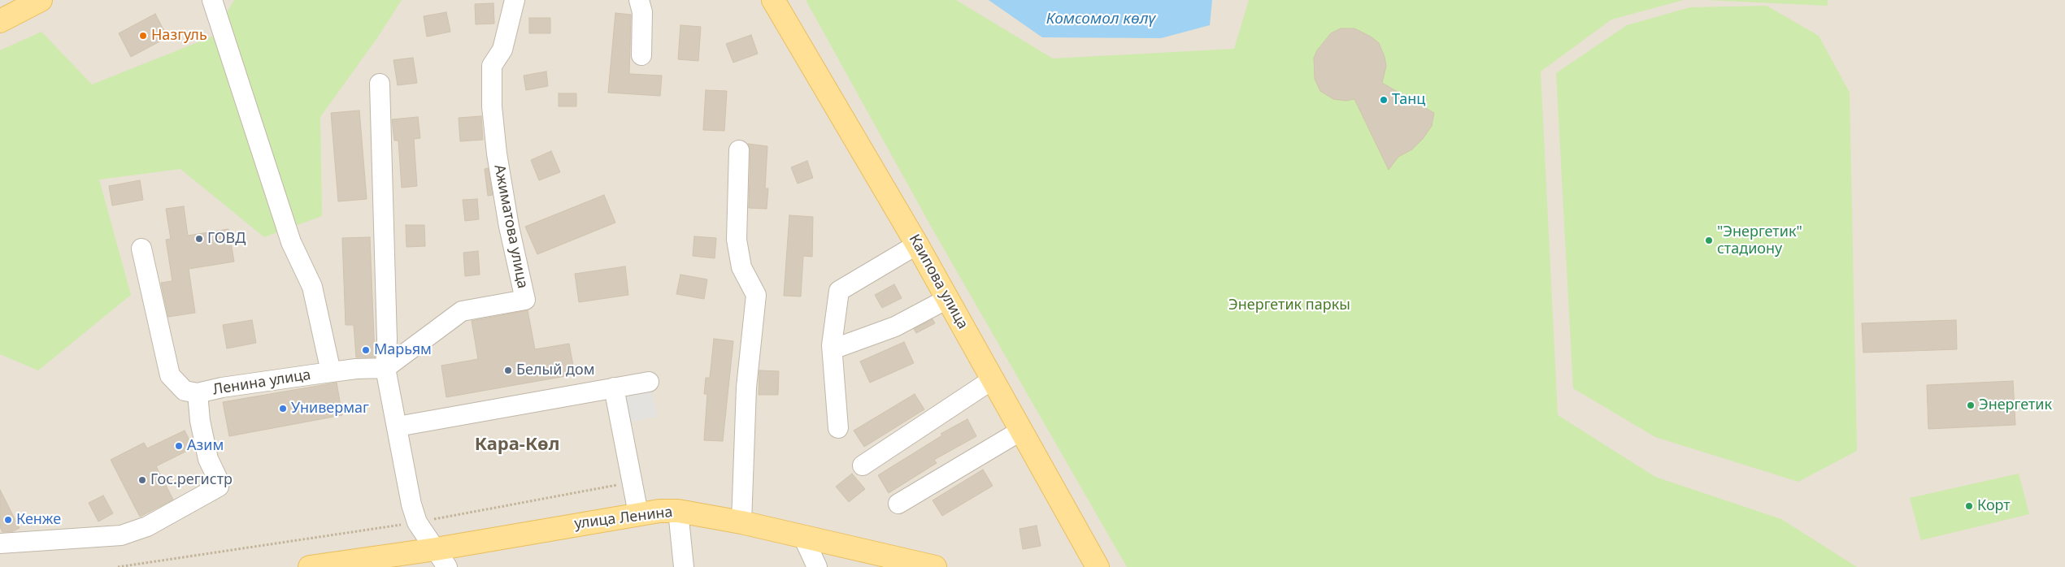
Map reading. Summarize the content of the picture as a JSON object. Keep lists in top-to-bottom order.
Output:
{
  "streets": {
    "main road": ["Каипова улица", "улица Ленина"],
    "street": ["Ажиматова улица", "Ленина улица"]
  },
  "crossings": [
    ["Ажиматова улица", "Ленина улица"]
  ],
  "districts": ["Кара-Көл"],
  "water": ["Комсомол көлү"],
  "parks": ["Энергетик паркы"],
  "places": [
    "Назгуль",
    "Танц",
    "ГОВД",
    "\"Энергетик\" стадиону",
    "Марьям",
    "Белый дом",
    "Энергетик",
    "Универмаг",
    "Азим",
    "Гос.регистр",
    "Корт",
    "Кенже"
  ]
}
